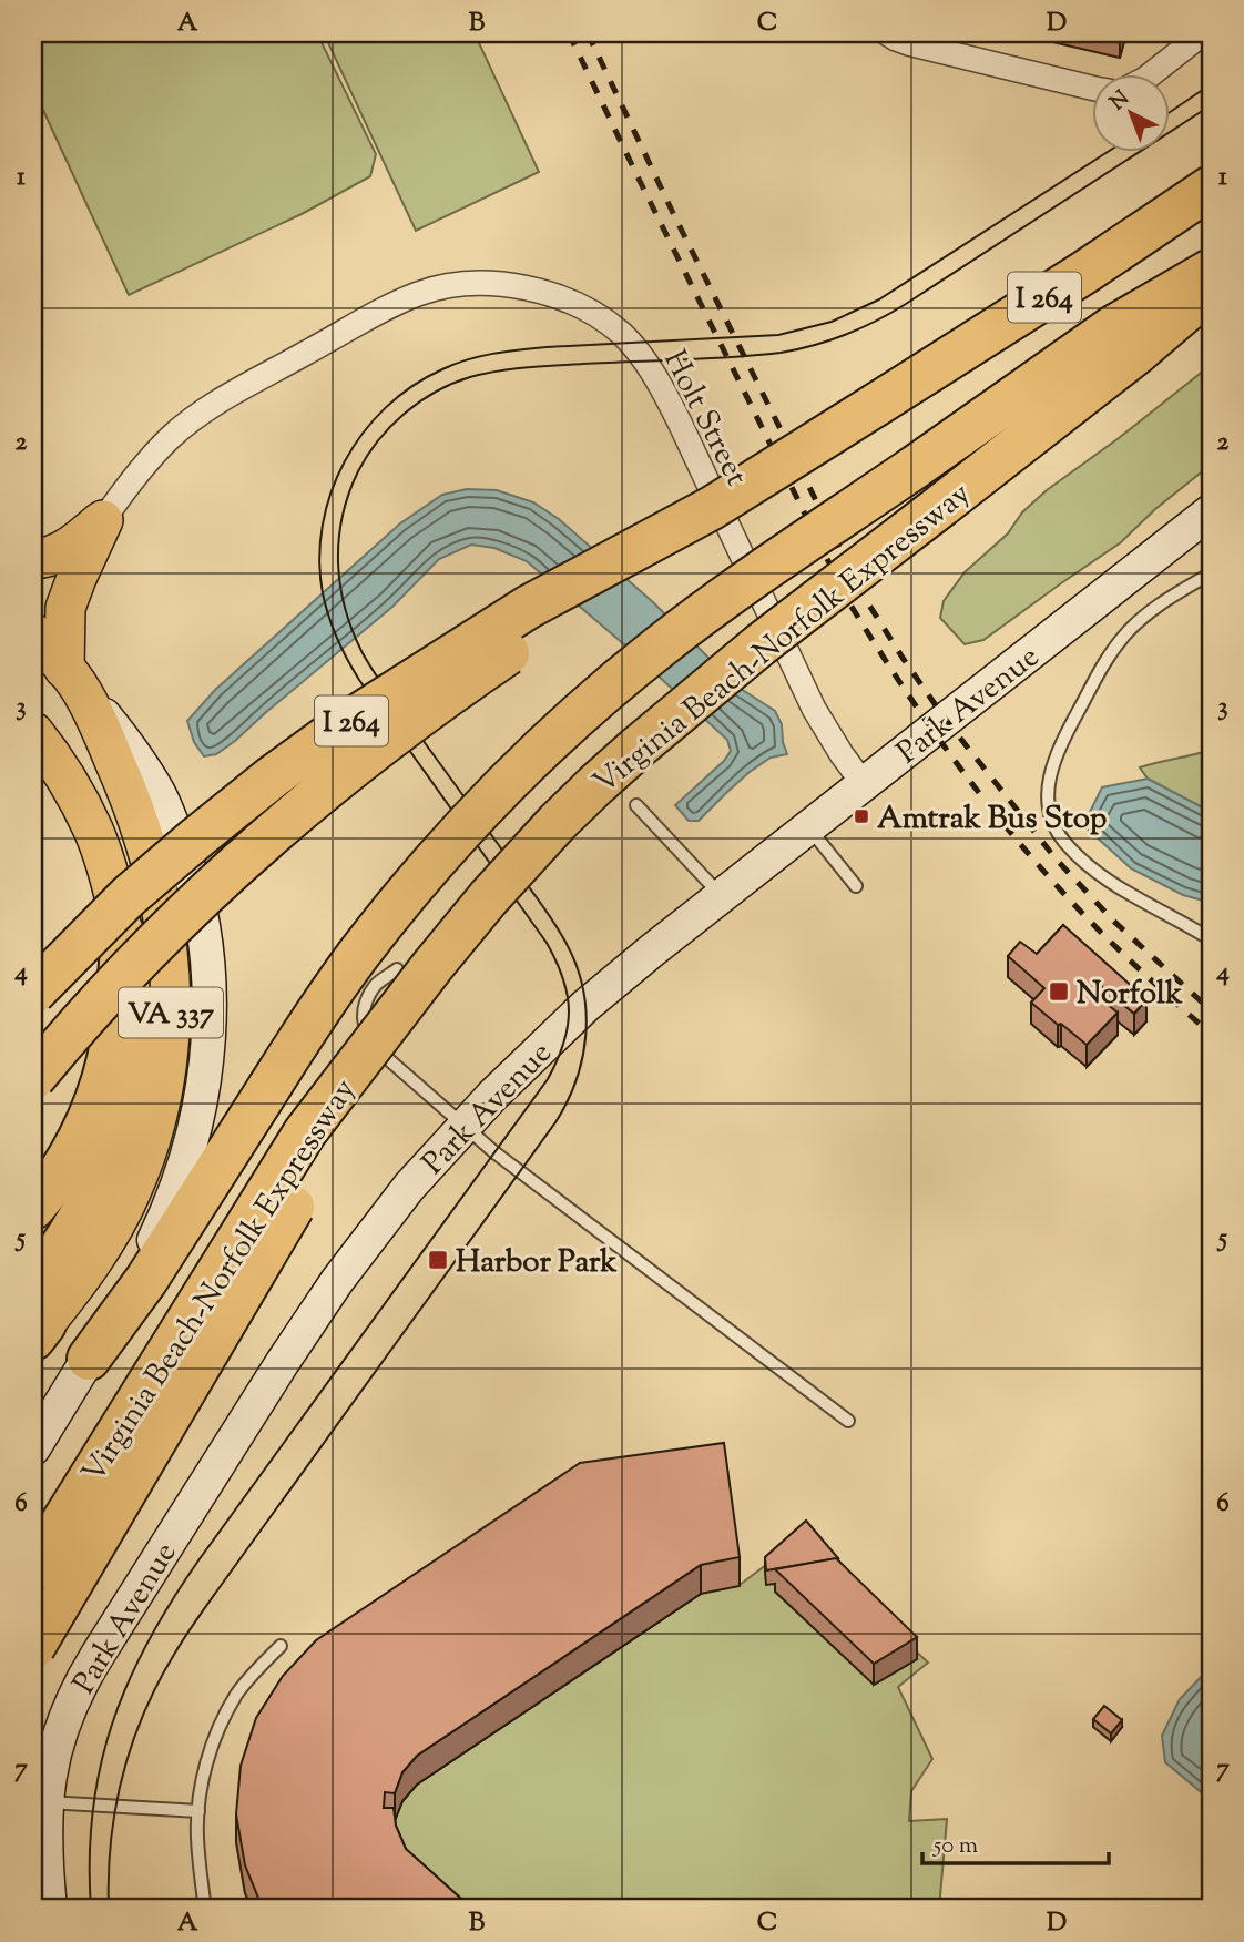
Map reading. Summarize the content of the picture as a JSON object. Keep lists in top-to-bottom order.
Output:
{
  "streets": {
    "highway": ["I 264", "Virginia Beach-Norfolk Expressway", "VA 337"],
    "main road": ["Park Avenue"],
    "street": ["Holt Street"]
  },
  "crossings": [
    ["Holt Street", "Park Avenue"]
  ],
  "places": {
    "transit": ["Amtrak Bus Stop", "Norfolk", "Harbor Park"]
  },
  "scale_bar": "50 m",
  "north": "top left",
  "grid": {
    "columns": [
      "A",
      "B",
      "C",
      "D"
    ],
    "rows": [
      "1",
      "2",
      "3",
      "4",
      "5",
      "6",
      "7"
    ]
  }
}
